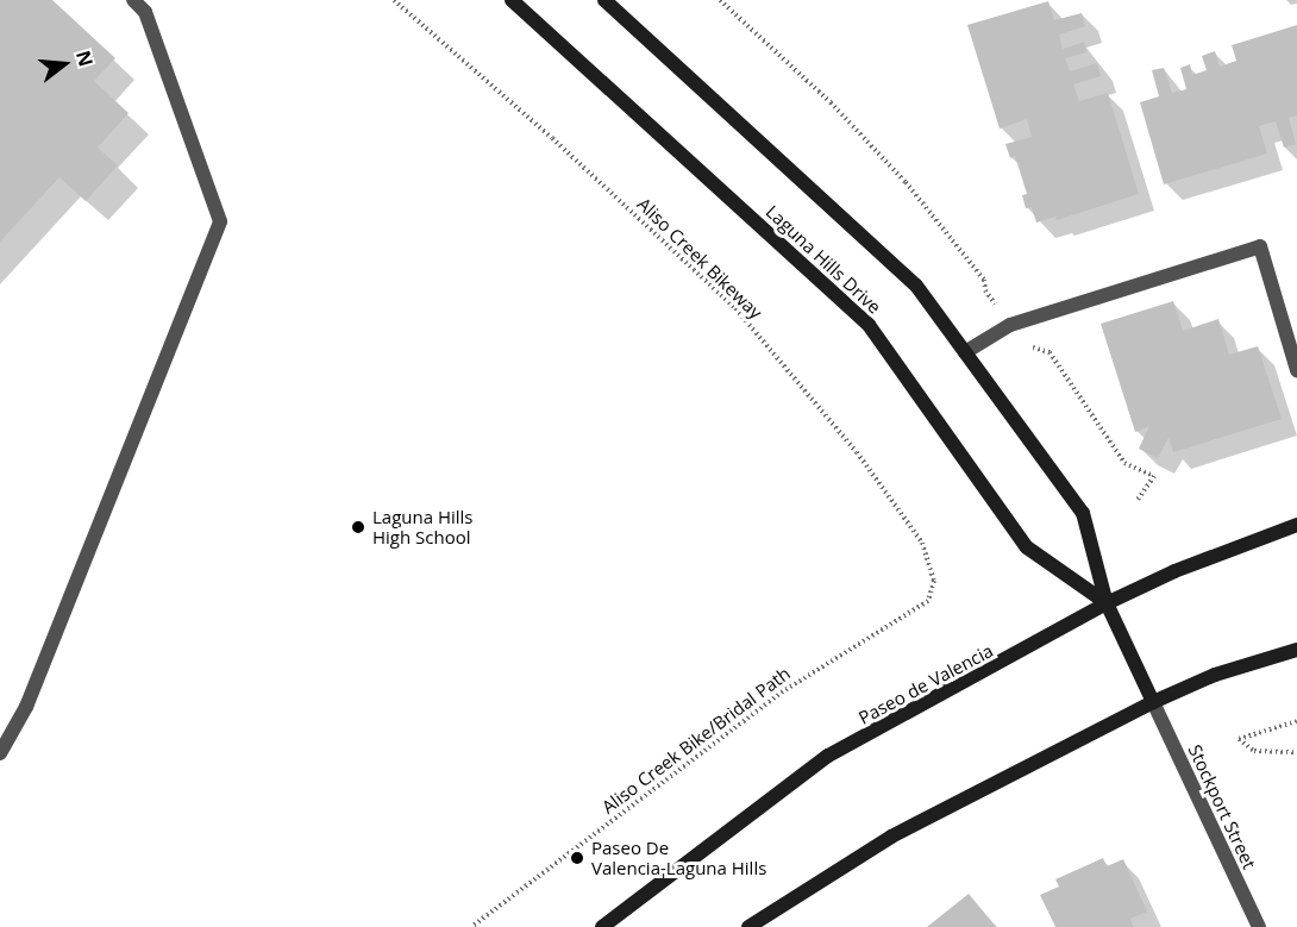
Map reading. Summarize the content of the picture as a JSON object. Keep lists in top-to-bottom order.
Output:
{
  "streets": {
    "main road": ["Laguna Hills Drive", "Paseo de Valencia"],
    "street": ["Stockport Street"],
    "path": ["Aliso Creek Bikeway", "Aliso Creek Bike/Bridal Path"]
  },
  "crossings": [
    ["Aliso Creek Bikeway", "Aliso Creek Bike/Bridal Path"],
    ["Laguna Hills Drive", "Paseo de Valencia"],
    ["Laguna Hills Drive", "Stockport Street"]
  ],
  "places": ["Laguna Hills High School", "Paseo De Valencia-Laguna Hills"],
  "north": "right"
}
